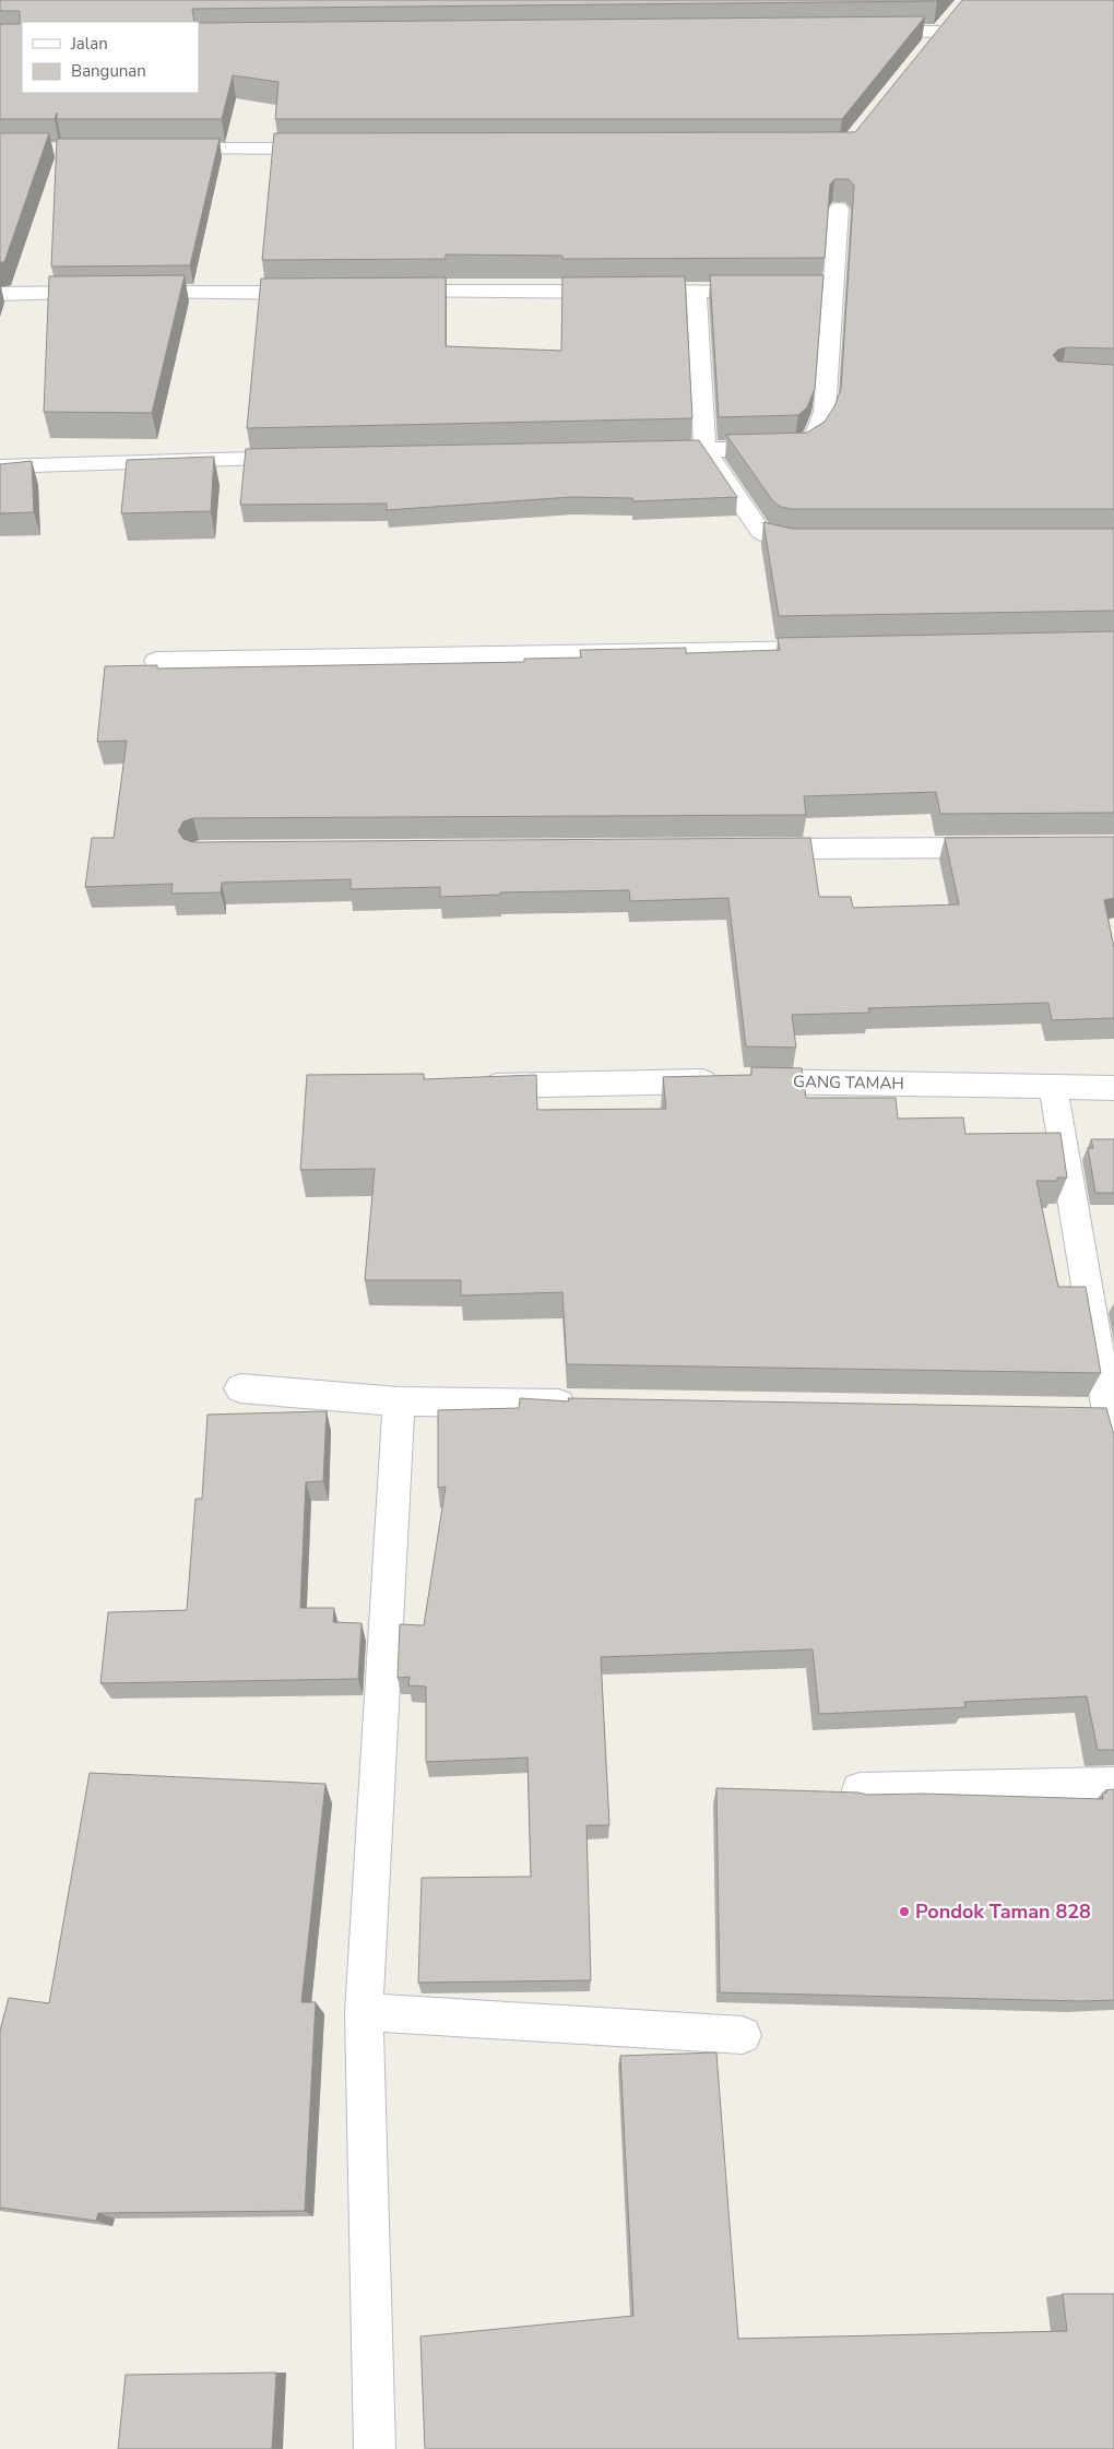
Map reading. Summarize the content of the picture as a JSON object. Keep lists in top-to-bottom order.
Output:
{
  "streets": {
    "street": ["GANG TAMAH"]
  },
  "places": ["Pondok Taman 828"],
  "legend": ["Jalan", "Bangunan"]
}
